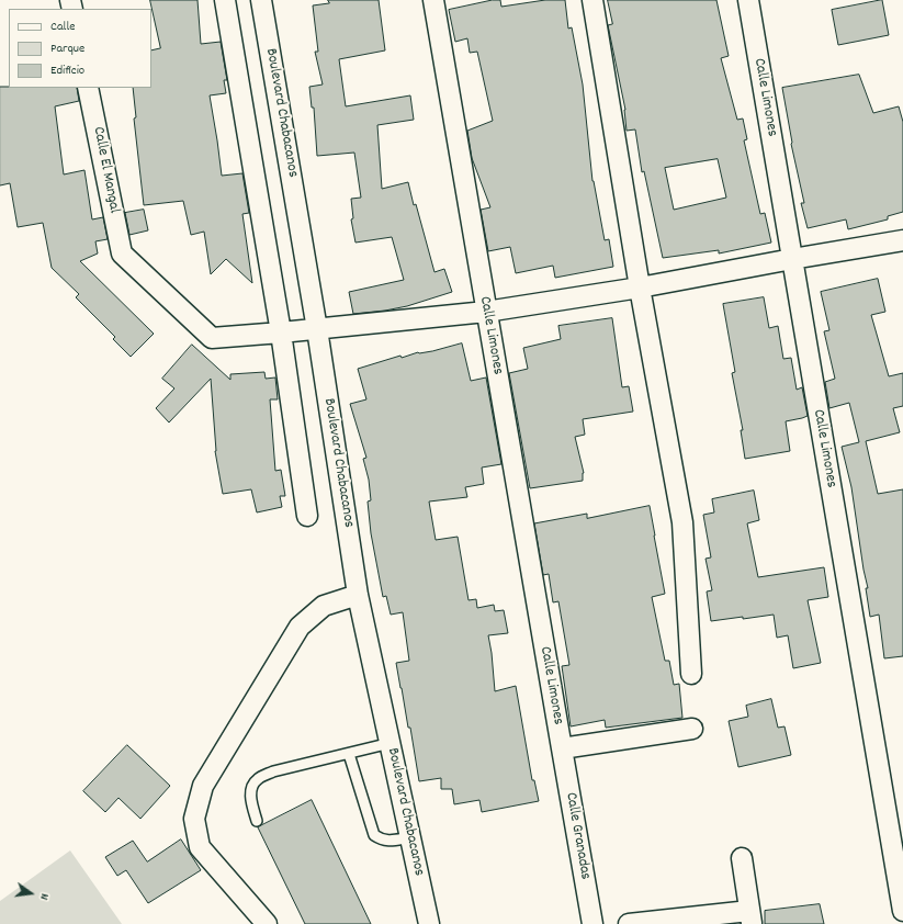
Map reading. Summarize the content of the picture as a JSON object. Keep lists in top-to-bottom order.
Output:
{
  "streets": {
    "street": [
      "Calle Limones",
      "Boulevard Chabacanos",
      "Calle El Mangal",
      "Calle Granadas"
    ]
  },
  "crossings": [
    ["Calle Limones", "Calle Granadas"]
  ],
  "legend": ["Calle", "Parque", "Edificio"],
  "north": "right"
}
